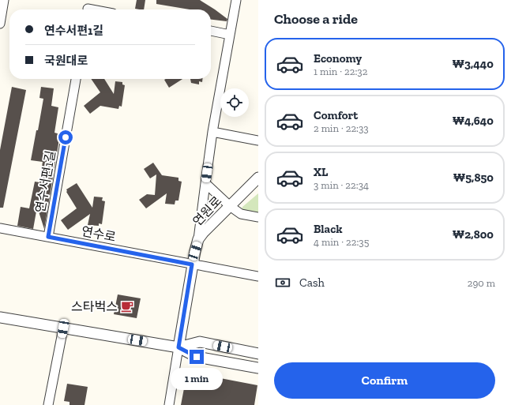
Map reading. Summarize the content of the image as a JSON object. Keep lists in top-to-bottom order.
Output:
{
  "streets": {
    "street": ["연수서편1길", "연원로", "연수로"]
  },
  "crossings": [
    ["연수서편1길", "연수로"],
    ["연원로", "연수로"]
  ],
  "places": {
    "cafe": ["스타벅스"]
  },
  "page": {
    "heading": "Choose a ride",
    "banner": ["연수서편1길", "국원대로"],
    "list": [
      {
        "name": "Economy",
        "note": "1 min · 22:32",
        "value": "₩3,440"
      },
      {
        "name": "Comfort",
        "note": "2 min · 22:33",
        "value": "₩4,640"
      },
      {
        "name": "XL",
        "note": "3 min · 22:34",
        "value": "₩5,850"
      },
      {
        "name": "Black",
        "note": "4 min · 22:35",
        "value": "₩2,800"
      }
    ],
    "pay": ["Cash", "290 m"],
    "buttons": "Confirm",
    "bubble": "1 min"
  }
}
